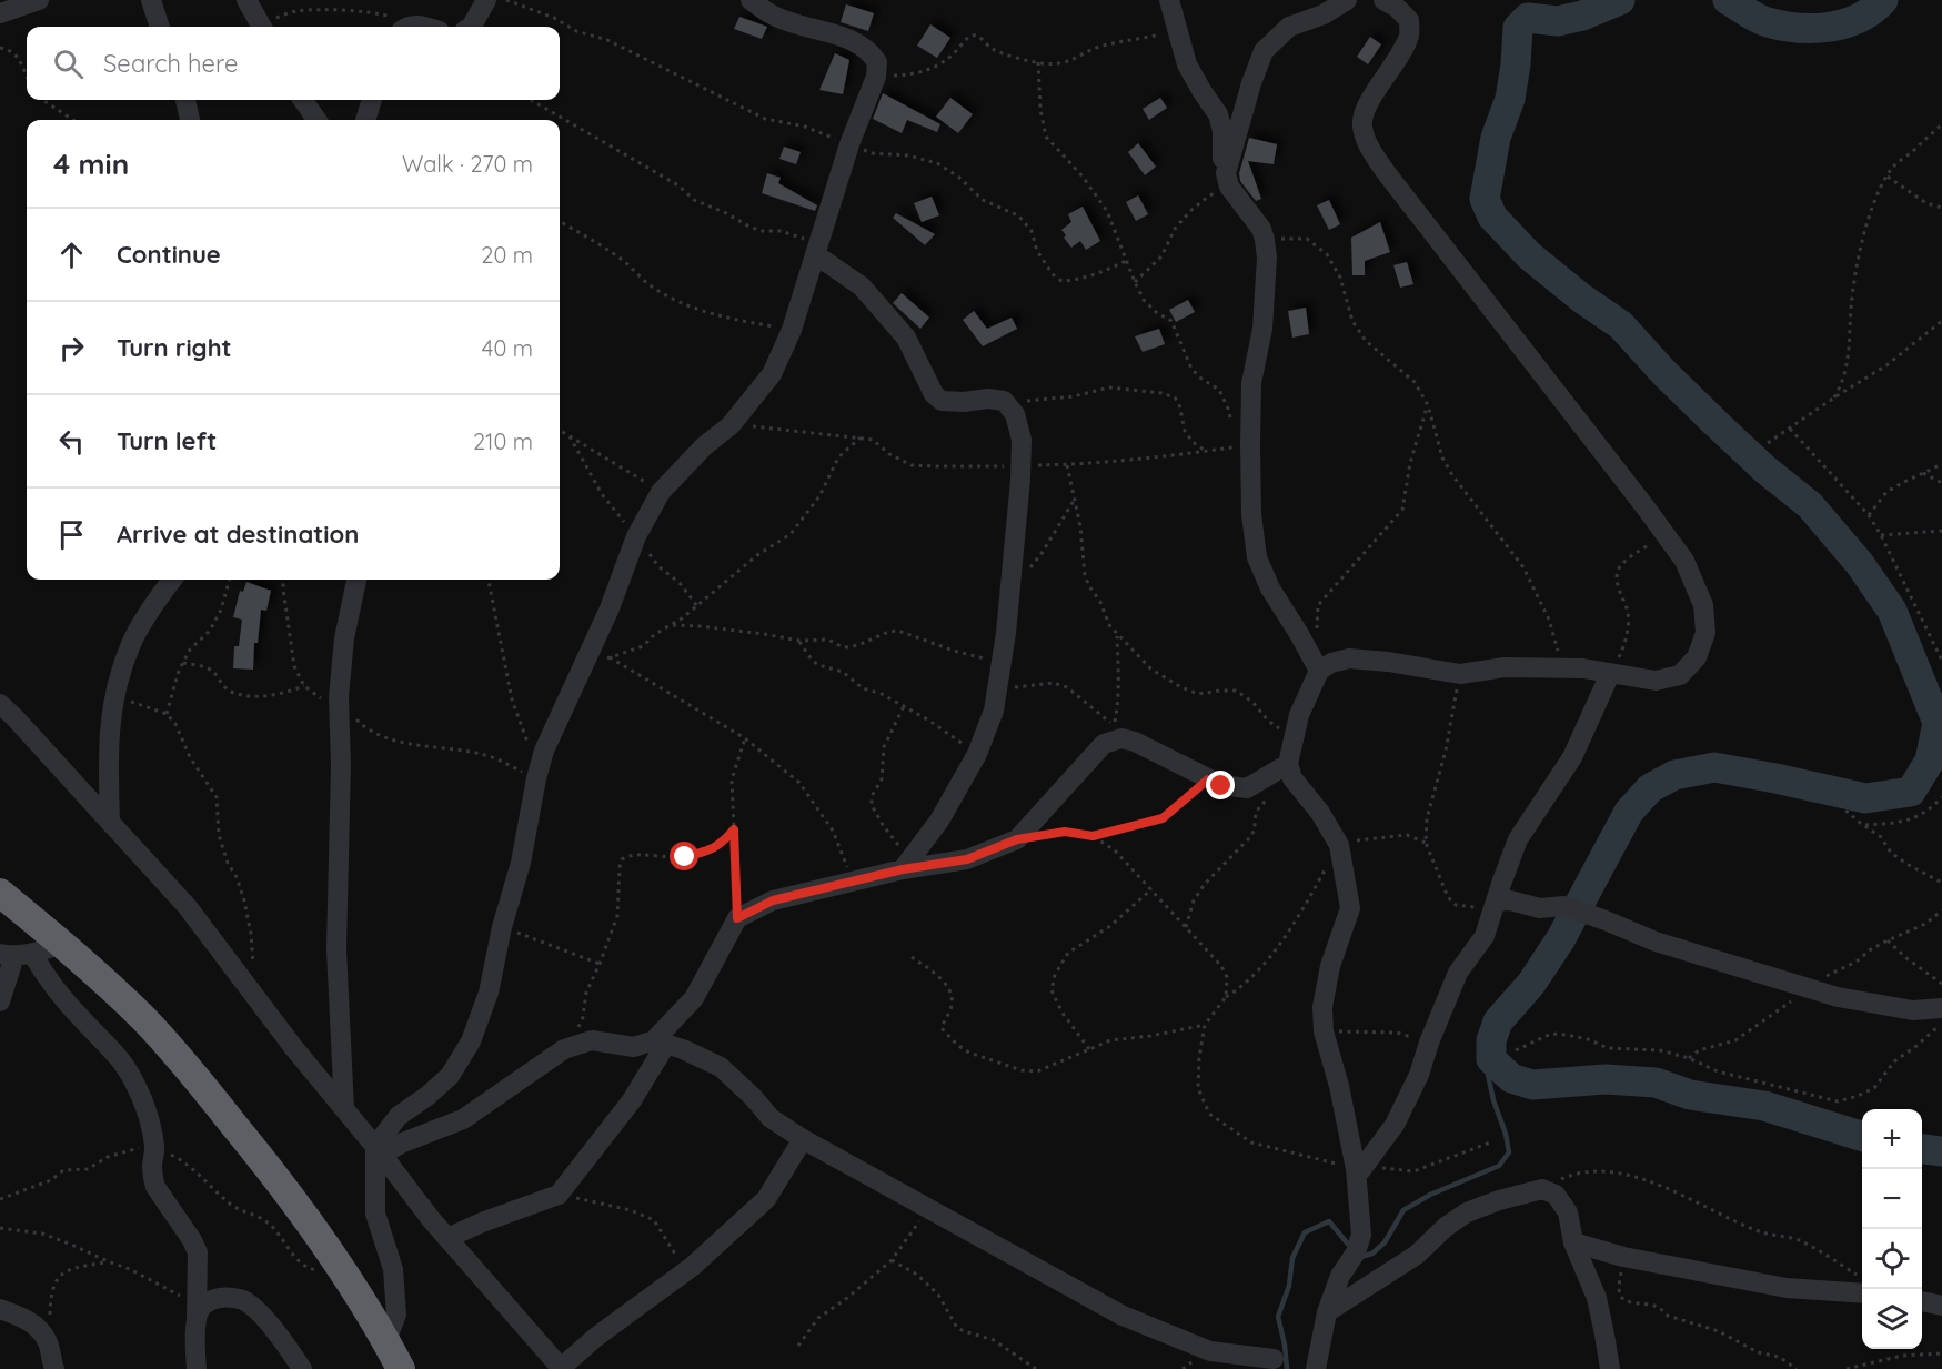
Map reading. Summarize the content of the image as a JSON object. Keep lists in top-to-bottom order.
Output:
{
  "page": {
    "search": "Search here",
    "heading": ["4 min", "Walk · 270 m"],
    "list": [
      ["Continue", "20 m"],
      ["Turn right", "40 m"],
      ["Turn left", "210 m"],
      "Arrive at destination"
    ],
    "map_buttons": ["+", "−"]
  }
}
